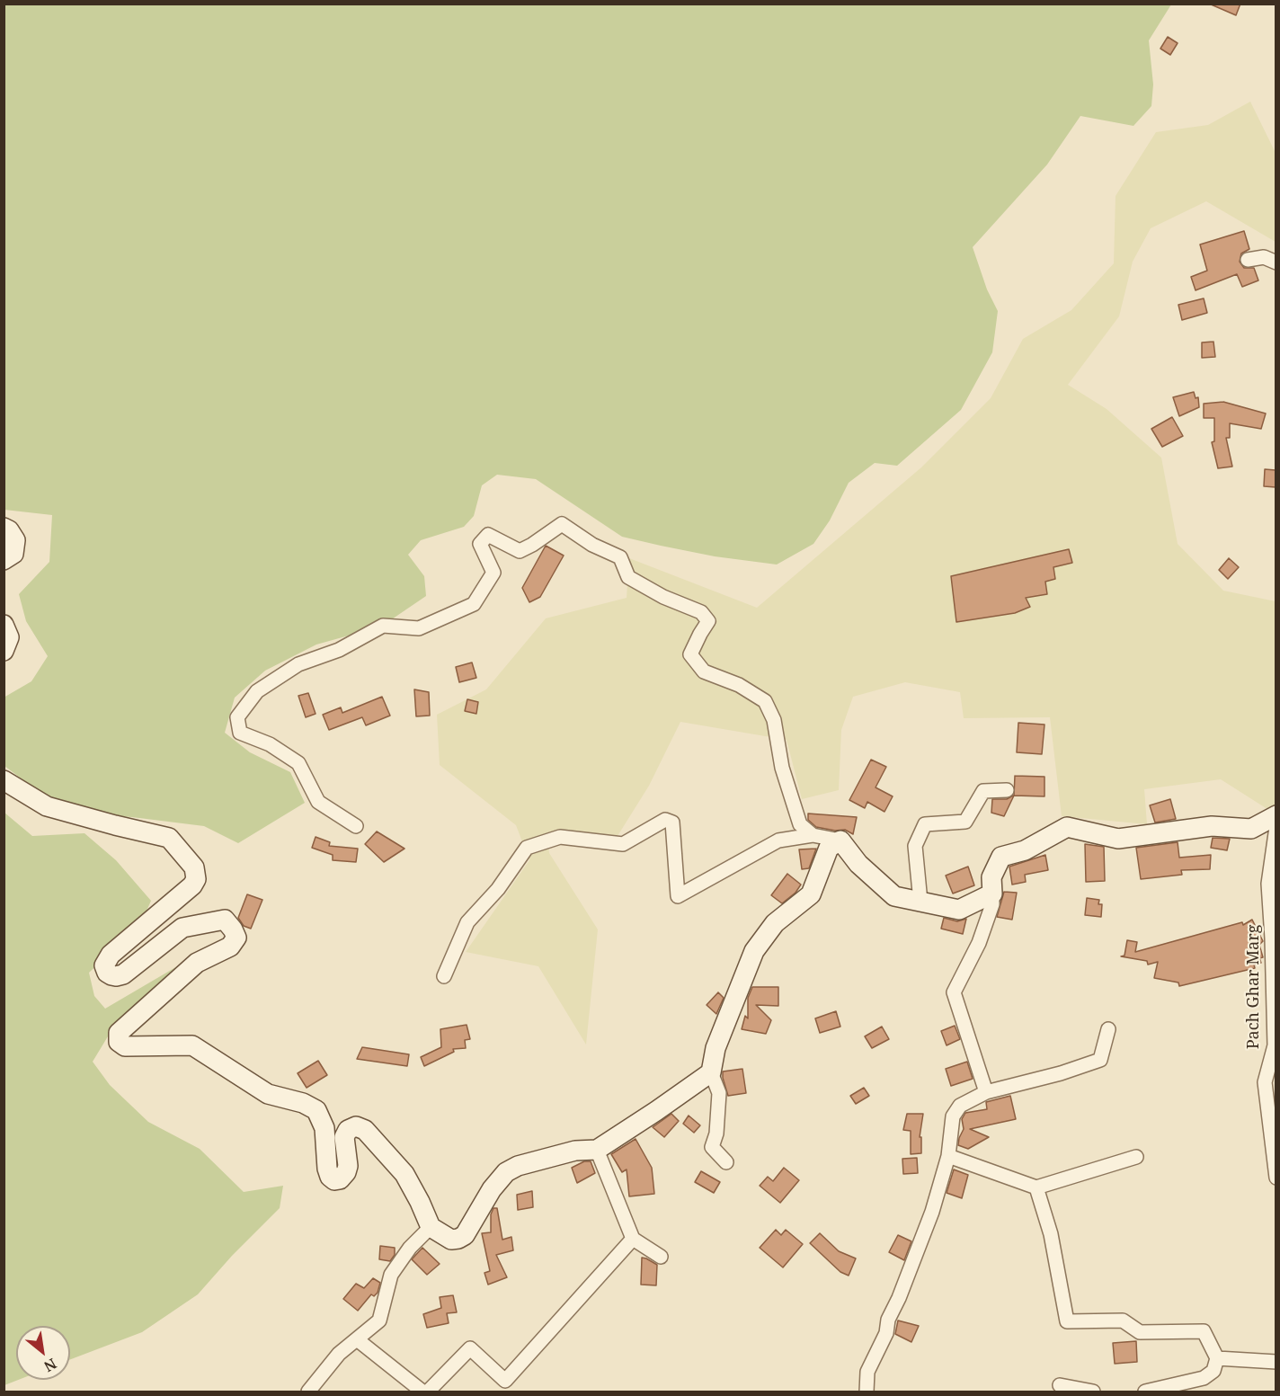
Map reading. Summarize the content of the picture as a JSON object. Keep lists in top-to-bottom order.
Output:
{
  "streets": {
    "street": ["Pach Ghar Marg"]
  },
  "north": "bottom right"
}
